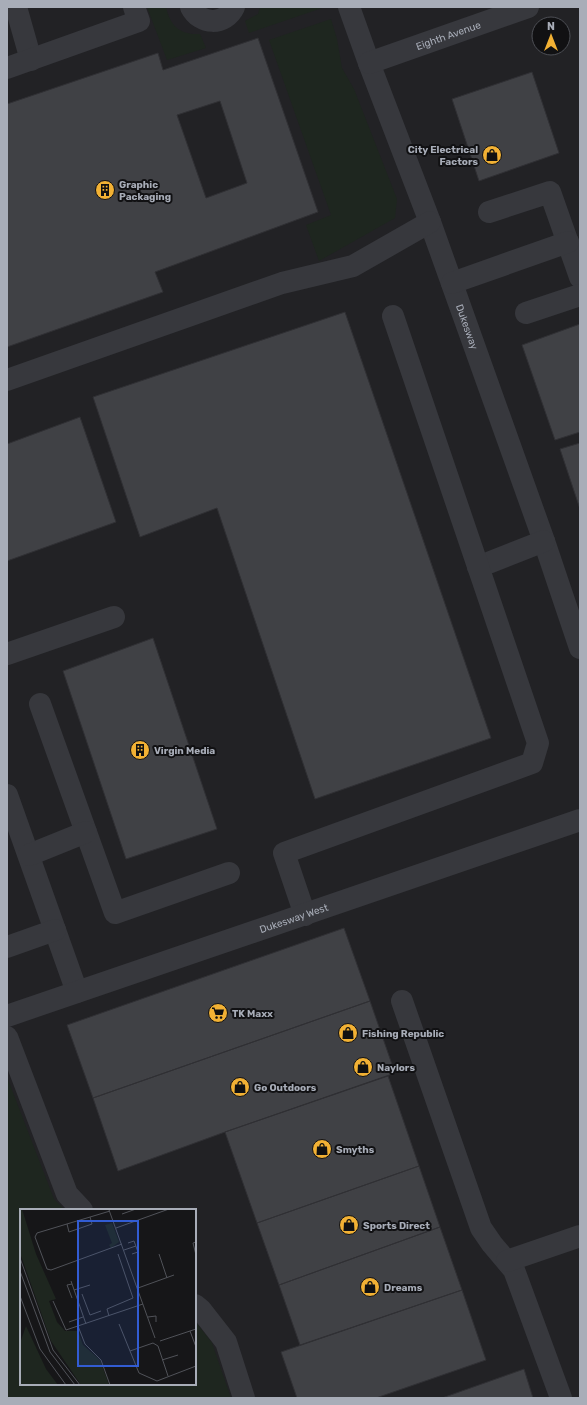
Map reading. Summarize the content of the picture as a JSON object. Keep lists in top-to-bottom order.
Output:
{
  "streets": {
    "street": ["Eighth Avenue", "Dukesway", "Dukesway West"]
  },
  "crossings": [
    ["Eighth Avenue", "Dukesway"]
  ],
  "places": {
    "shop": [
      "City Electrical Factors",
      "Fishing Republic",
      "Naylors",
      "Go Outdoors",
      "Smyths",
      "Sports Direct",
      "Dreams"
    ],
    "building": ["Graphic Packaging", "Virgin Media"],
    "supermarket": ["TK Maxx"]
  },
  "north": "top"
}
